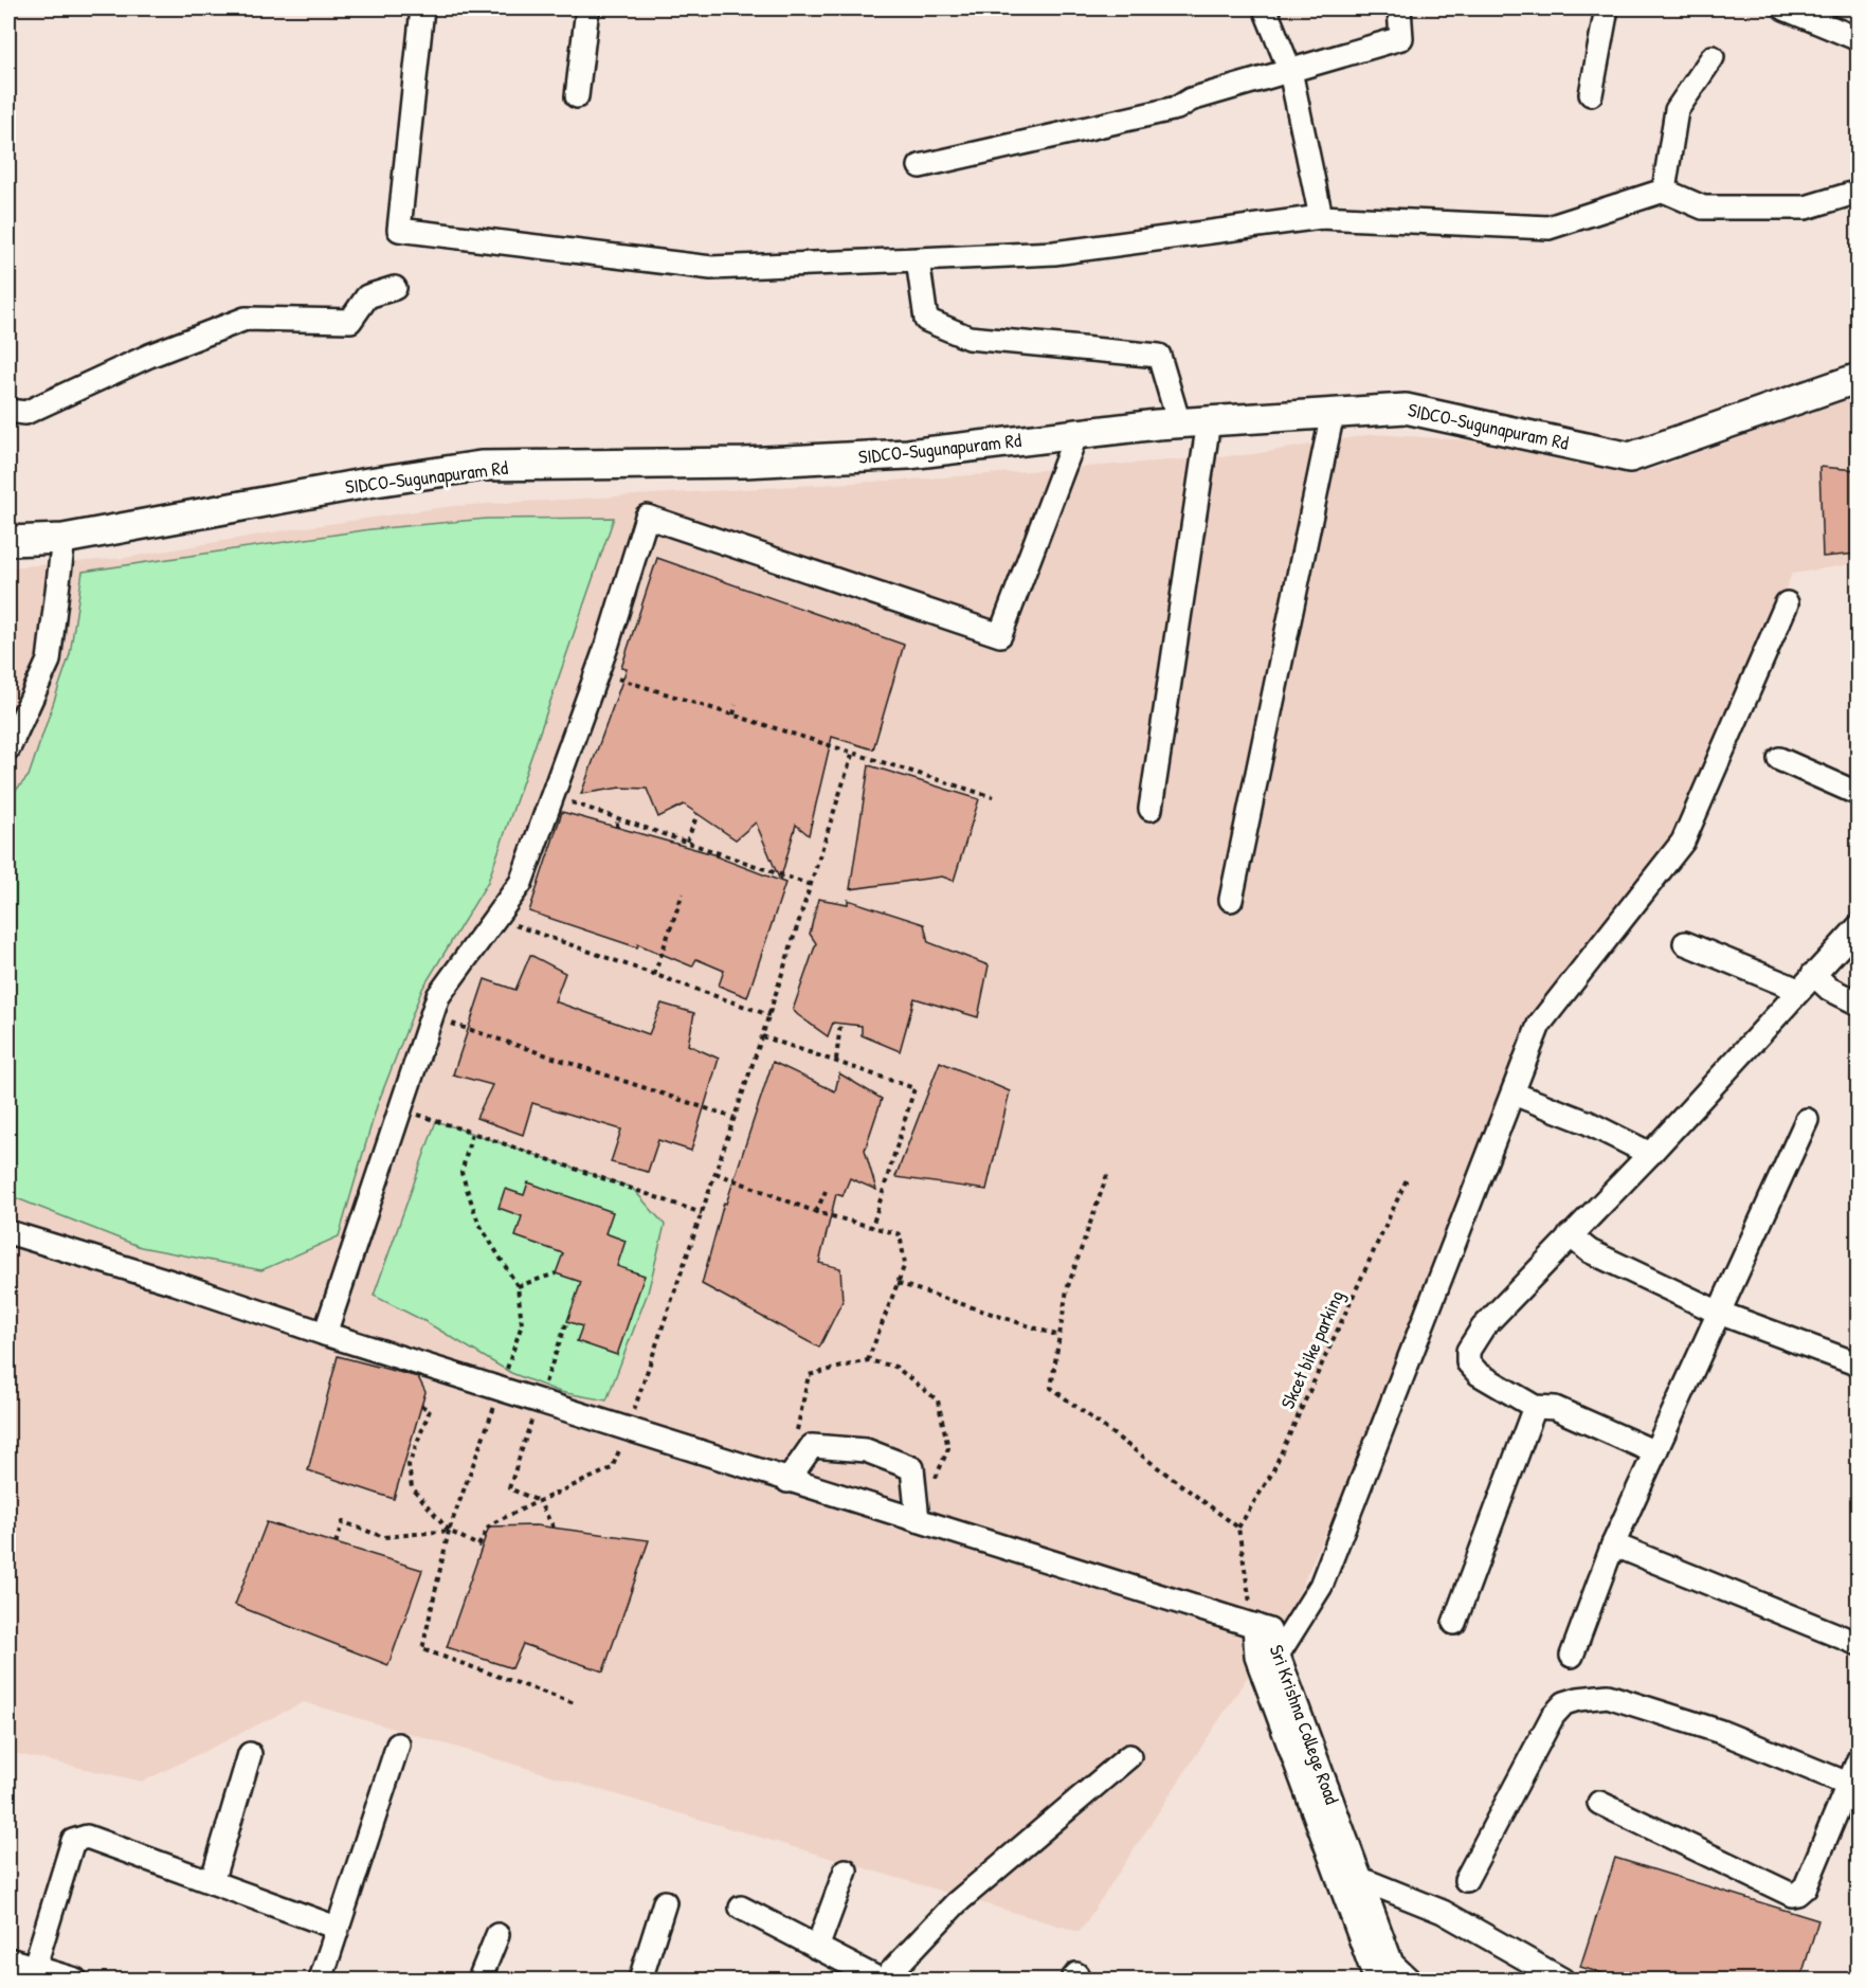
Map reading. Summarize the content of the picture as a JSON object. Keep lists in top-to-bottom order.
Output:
{
  "streets": {
    "street": ["SIDCO-Sugunapuram Rd", "Sri Krishna College Road"],
    "path": ["Skcet bike parking"]
  }
}
